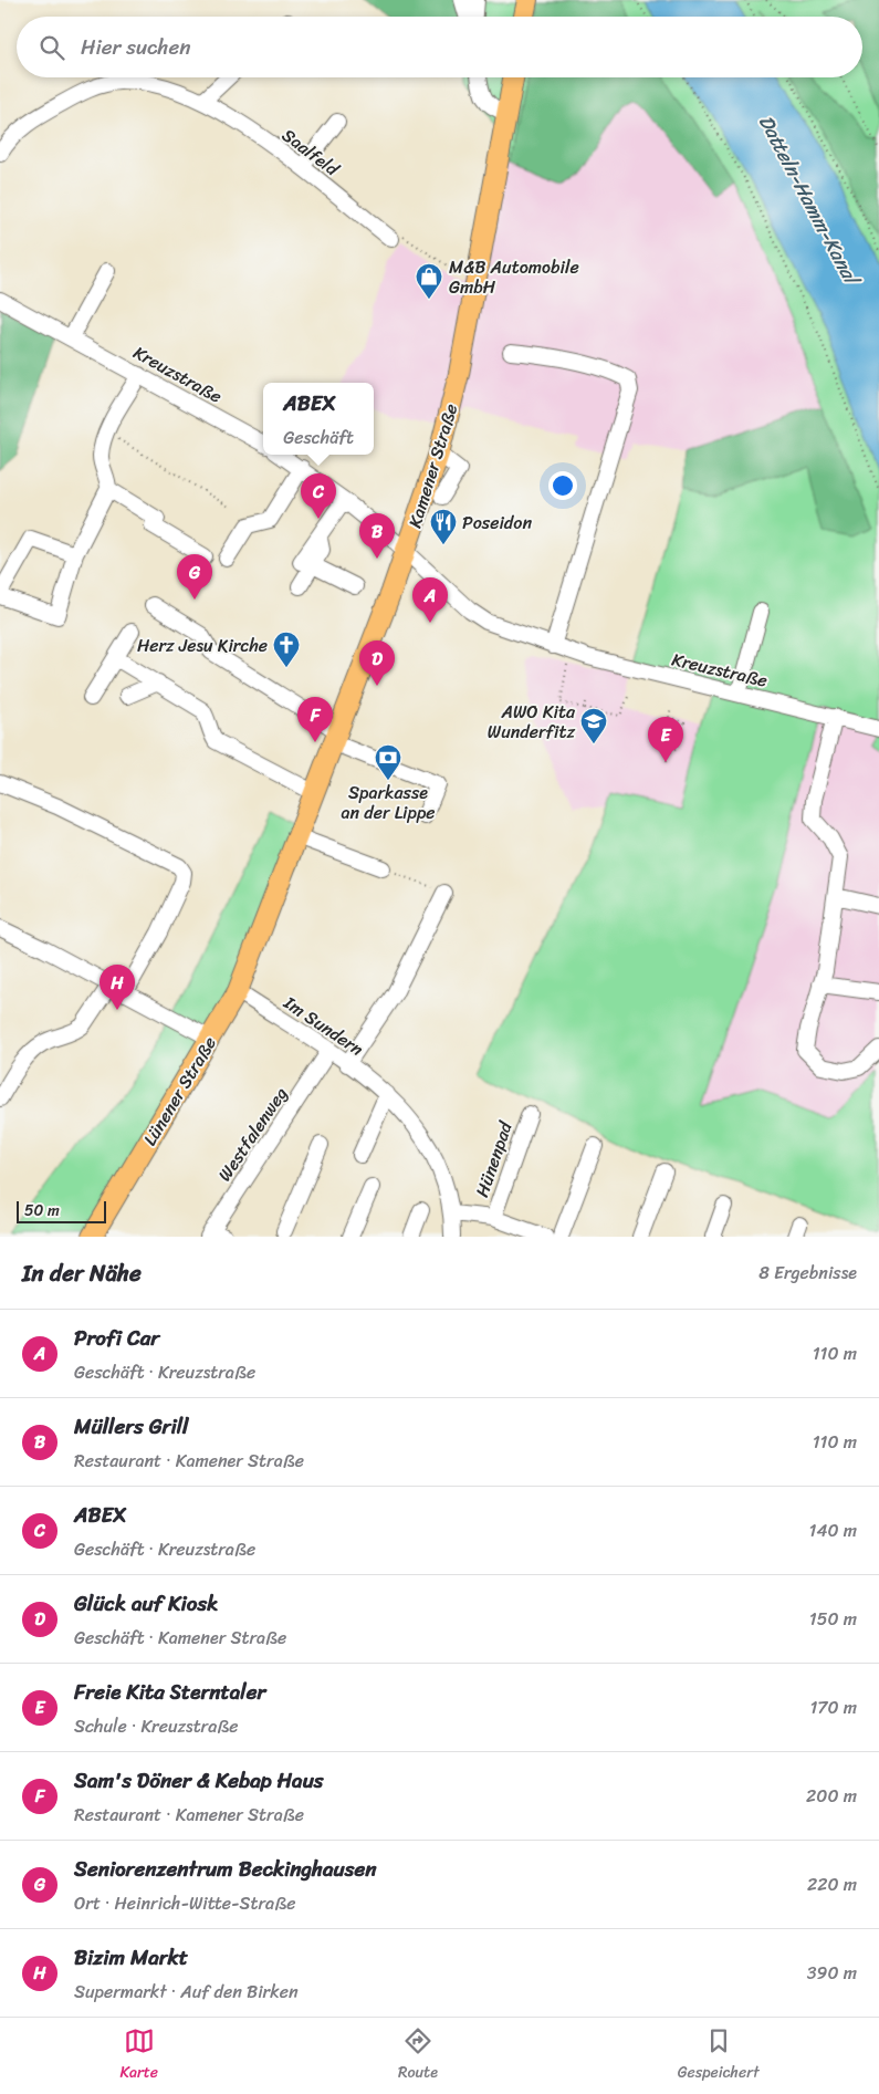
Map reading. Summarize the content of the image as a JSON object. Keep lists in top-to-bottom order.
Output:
{
  "streets": {
    "main road": ["Kamener Straße", "Lünener Straße"],
    "street": [
      "Saalfeld",
      "Kreuzstraße",
      "Im Sundern",
      "Westfalenweg",
      "Hünenpad"
    ]
  },
  "crossings": [
    ["Kreuzstraße", "Kamener Straße"],
    ["Kamener Straße", "Lünener Straße"],
    ["Im Sundern", "Lünener Straße"],
    ["Im Sundern", "Westfalenweg"],
    ["Im Sundern", "Hünenpad"]
  ],
  "water": ["Datteln-Hamm-Kanal"],
  "places": {
    "shop": ["M&B Automobile GmbH"],
    "restaurant": ["Poseidon"],
    "church": ["Herz Jesu Kirche"],
    "school or university": ["AWO Kita Wunderfitz"],
    "bank": ["Sparkasse an der Lippe"]
  },
  "scale_bar": "50 m",
  "page": {
    "search": "Hier suchen",
    "popup": ["ABEX", "Geschäft"],
    "pins": [
      "C",
      "B",
      "G",
      "A",
      "D",
      "F",
      "E",
      "H"
    ],
    "scale": "50 m",
    "heading": ["In der Nähe", "8 Ergebnisse"],
    "list": [
      {
        "mark": "A",
        "name": "Profi Car",
        "note": "Geschäft · Kreuzstraße",
        "value": "110 m"
      },
      {
        "mark": "B",
        "name": "Müllers Grill",
        "note": "Restaurant · Kamener Straße",
        "value": "110 m"
      },
      {
        "mark": "C",
        "name": "ABEX",
        "note": "Geschäft · Kreuzstraße",
        "value": "140 m"
      },
      {
        "mark": "D",
        "name": "Glück auf Kiosk",
        "note": "Geschäft · Kamener Straße",
        "value": "150 m"
      },
      {
        "mark": "E",
        "name": "Freie Kita Sterntaler",
        "note": "Schule · Kreuzstraße",
        "value": "170 m"
      },
      {
        "mark": "F",
        "name": "Sam's Döner & Kebap Haus",
        "note": "Restaurant · Kamener Straße",
        "value": "200 m"
      },
      {
        "mark": "G",
        "name": "Seniorenzentrum Beckinghausen",
        "note": "Ort · Heinrich-Witte-Straße",
        "value": "220 m"
      },
      {
        "mark": "H",
        "name": "Bizim Markt",
        "note": "Supermarkt · Auf den Birken",
        "value": "390 m"
      }
    ],
    "nav": ["Karte", "Route", "Gespeichert"]
  }
}
